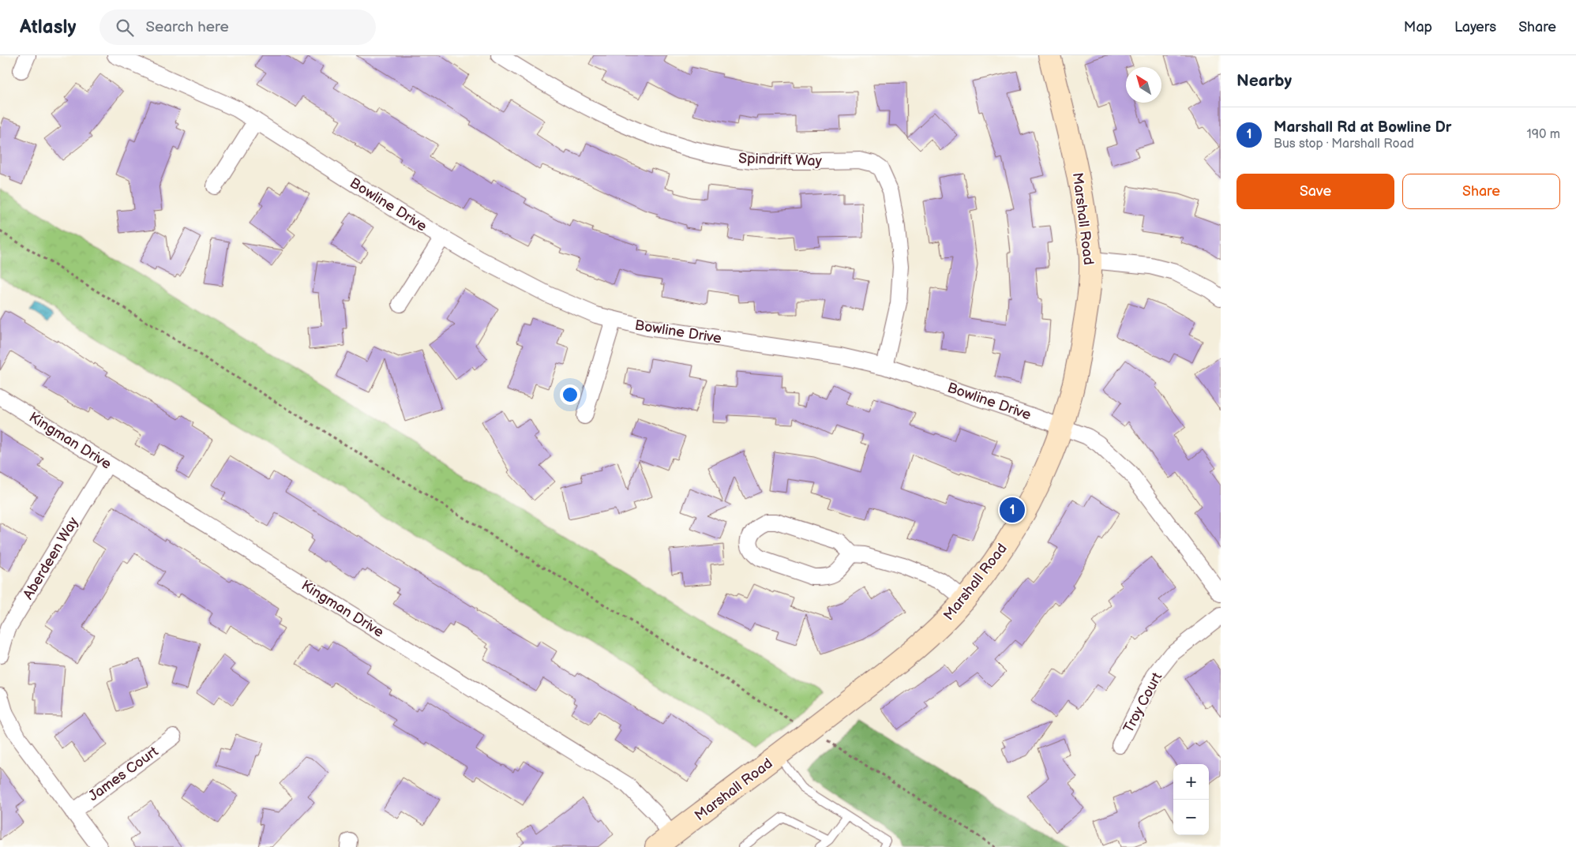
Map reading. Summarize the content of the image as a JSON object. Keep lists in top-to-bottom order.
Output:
{
  "streets": {
    "street": [
      "Spindrift Way",
      "Bowline Drive",
      "Marshall Road",
      "Kingman Drive",
      "Aberdeen Way",
      "Troy Court",
      "James Court"
    ]
  },
  "crossings": [
    ["Spindrift Way", "Bowline Drive"],
    ["Bowline Drive", "Marshall Road"],
    ["Marshall Road", "Kingman Drive"],
    ["Kingman Drive", "Aberdeen Way"]
  ],
  "north": "top left",
  "page": {
    "header": "Atlasly",
    "search": "Search here",
    "nav": ["Map", "Layers", "Share"],
    "heading": "Nearby",
    "list": [
      {
        "mark": "1",
        "name": "Marshall Rd at Bowline Dr",
        "note": "Bus stop · Marshall Road",
        "value": "190 m"
      }
    ],
    "buttons": ["Save", "Share"],
    "pins": "1",
    "map_buttons": ["+", "−"]
  }
}
